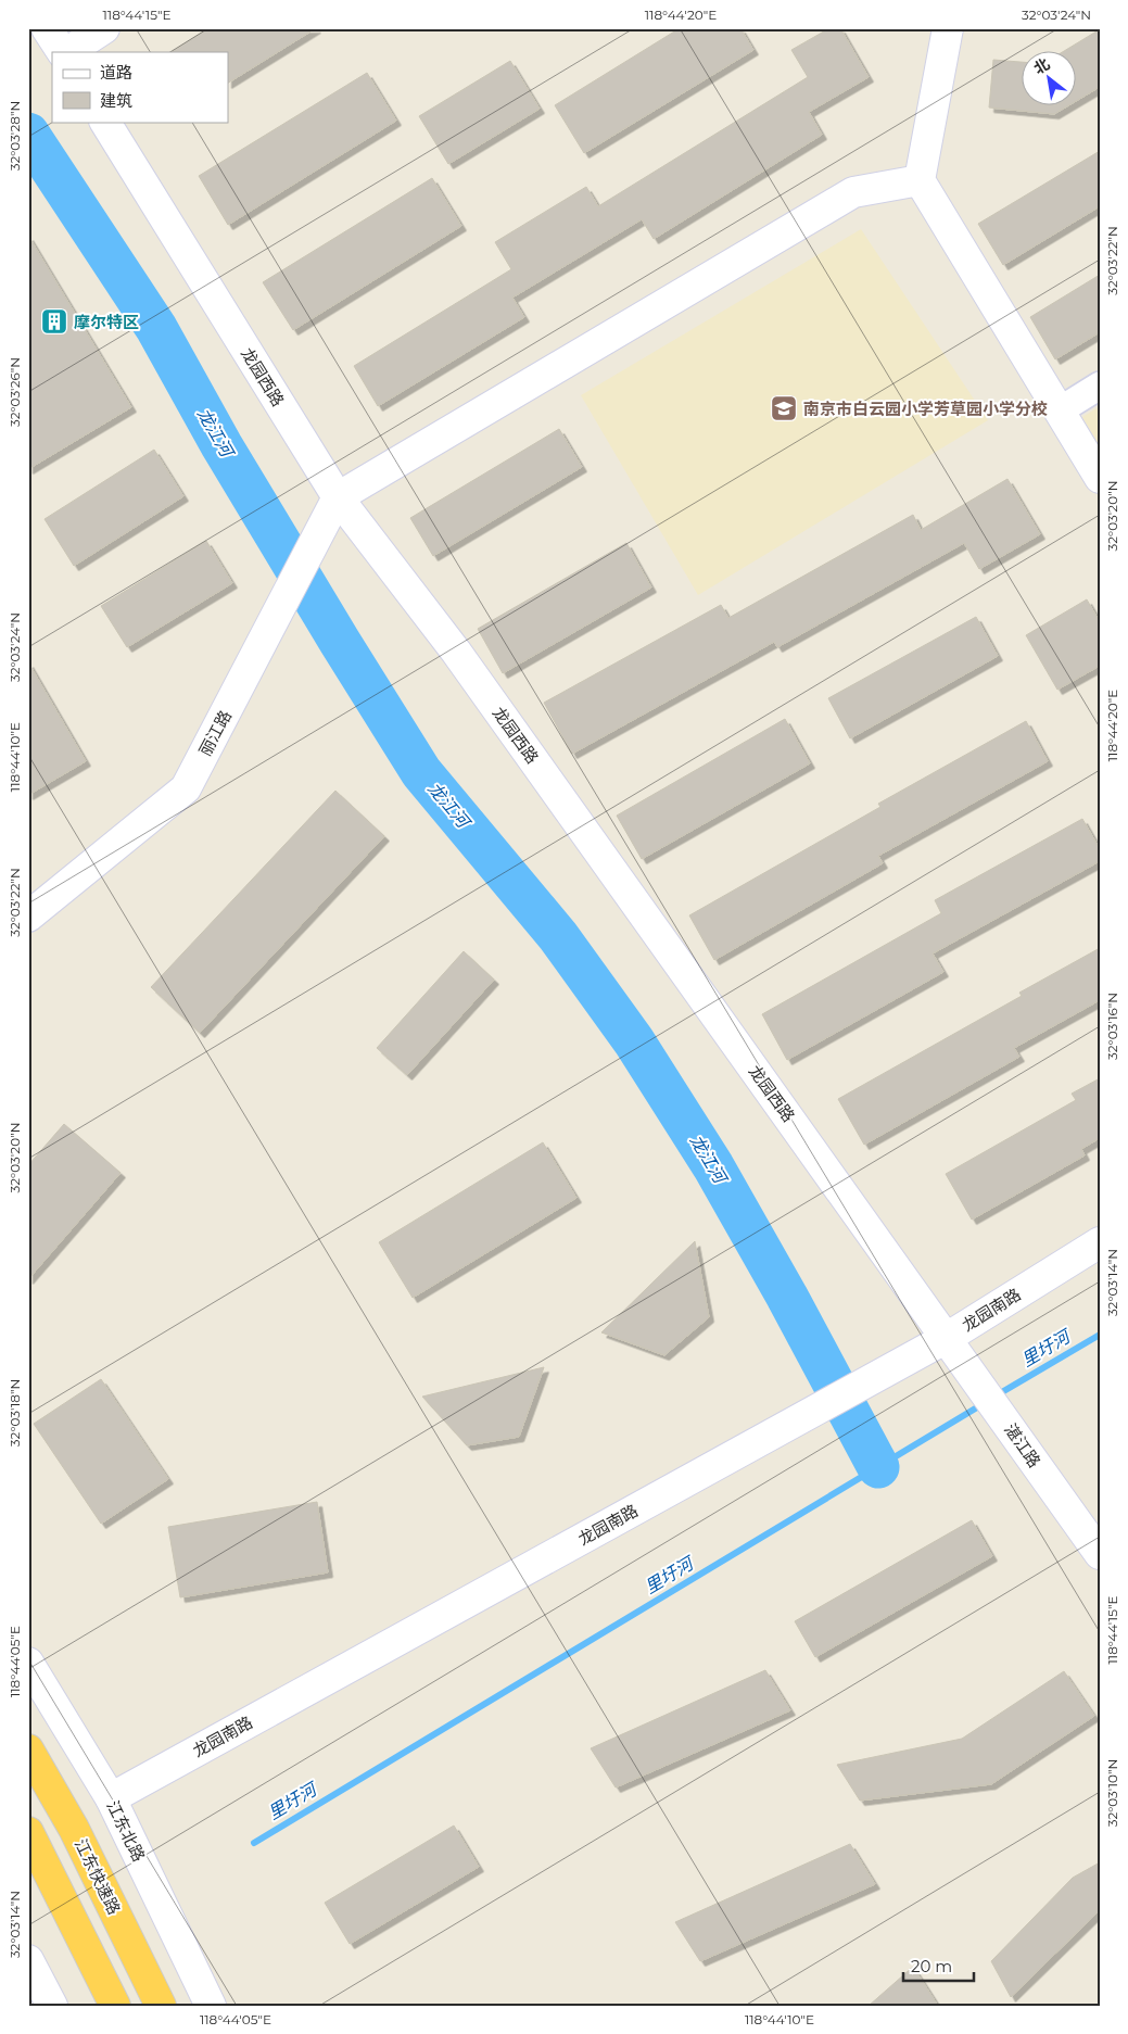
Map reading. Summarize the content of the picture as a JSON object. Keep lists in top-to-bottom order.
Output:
{
  "streets": {
    "highway": ["江东快速路"],
    "street": [
      "龙园西路",
      "丽江路",
      "龙园南路",
      "湛江路",
      "江东北路"
    ]
  },
  "crossings": [
    ["龙园西路", "丽江路"],
    ["龙园西路", "龙园南路"],
    ["龙园西路", "湛江路"],
    ["龙园南路", "湛江路"],
    ["龙园南路", "江东北路"]
  ],
  "water": ["龙江河", "里圩河"],
  "places": {
    "building": ["摩尔特区"],
    "school or university": ["南京市白云园小学芳草园小学分校"]
  },
  "legend": ["道路", "建筑"],
  "scale_bar": "20 m",
  "north": "top left",
  "coordinates": [
    "118°44'15\"E",
    "118°44'20\"E",
    "32°03'24\"N",
    "32°03'28\"N",
    "32°03'22\"N",
    "32°03'26\"N",
    "32°03'20\"N",
    "118°44'10\"E",
    "32°03'16\"N",
    "32°03'14\"N",
    "32°03'18\"N",
    "118°44'05\"E",
    "32°03'10\"N"
  ]
}
